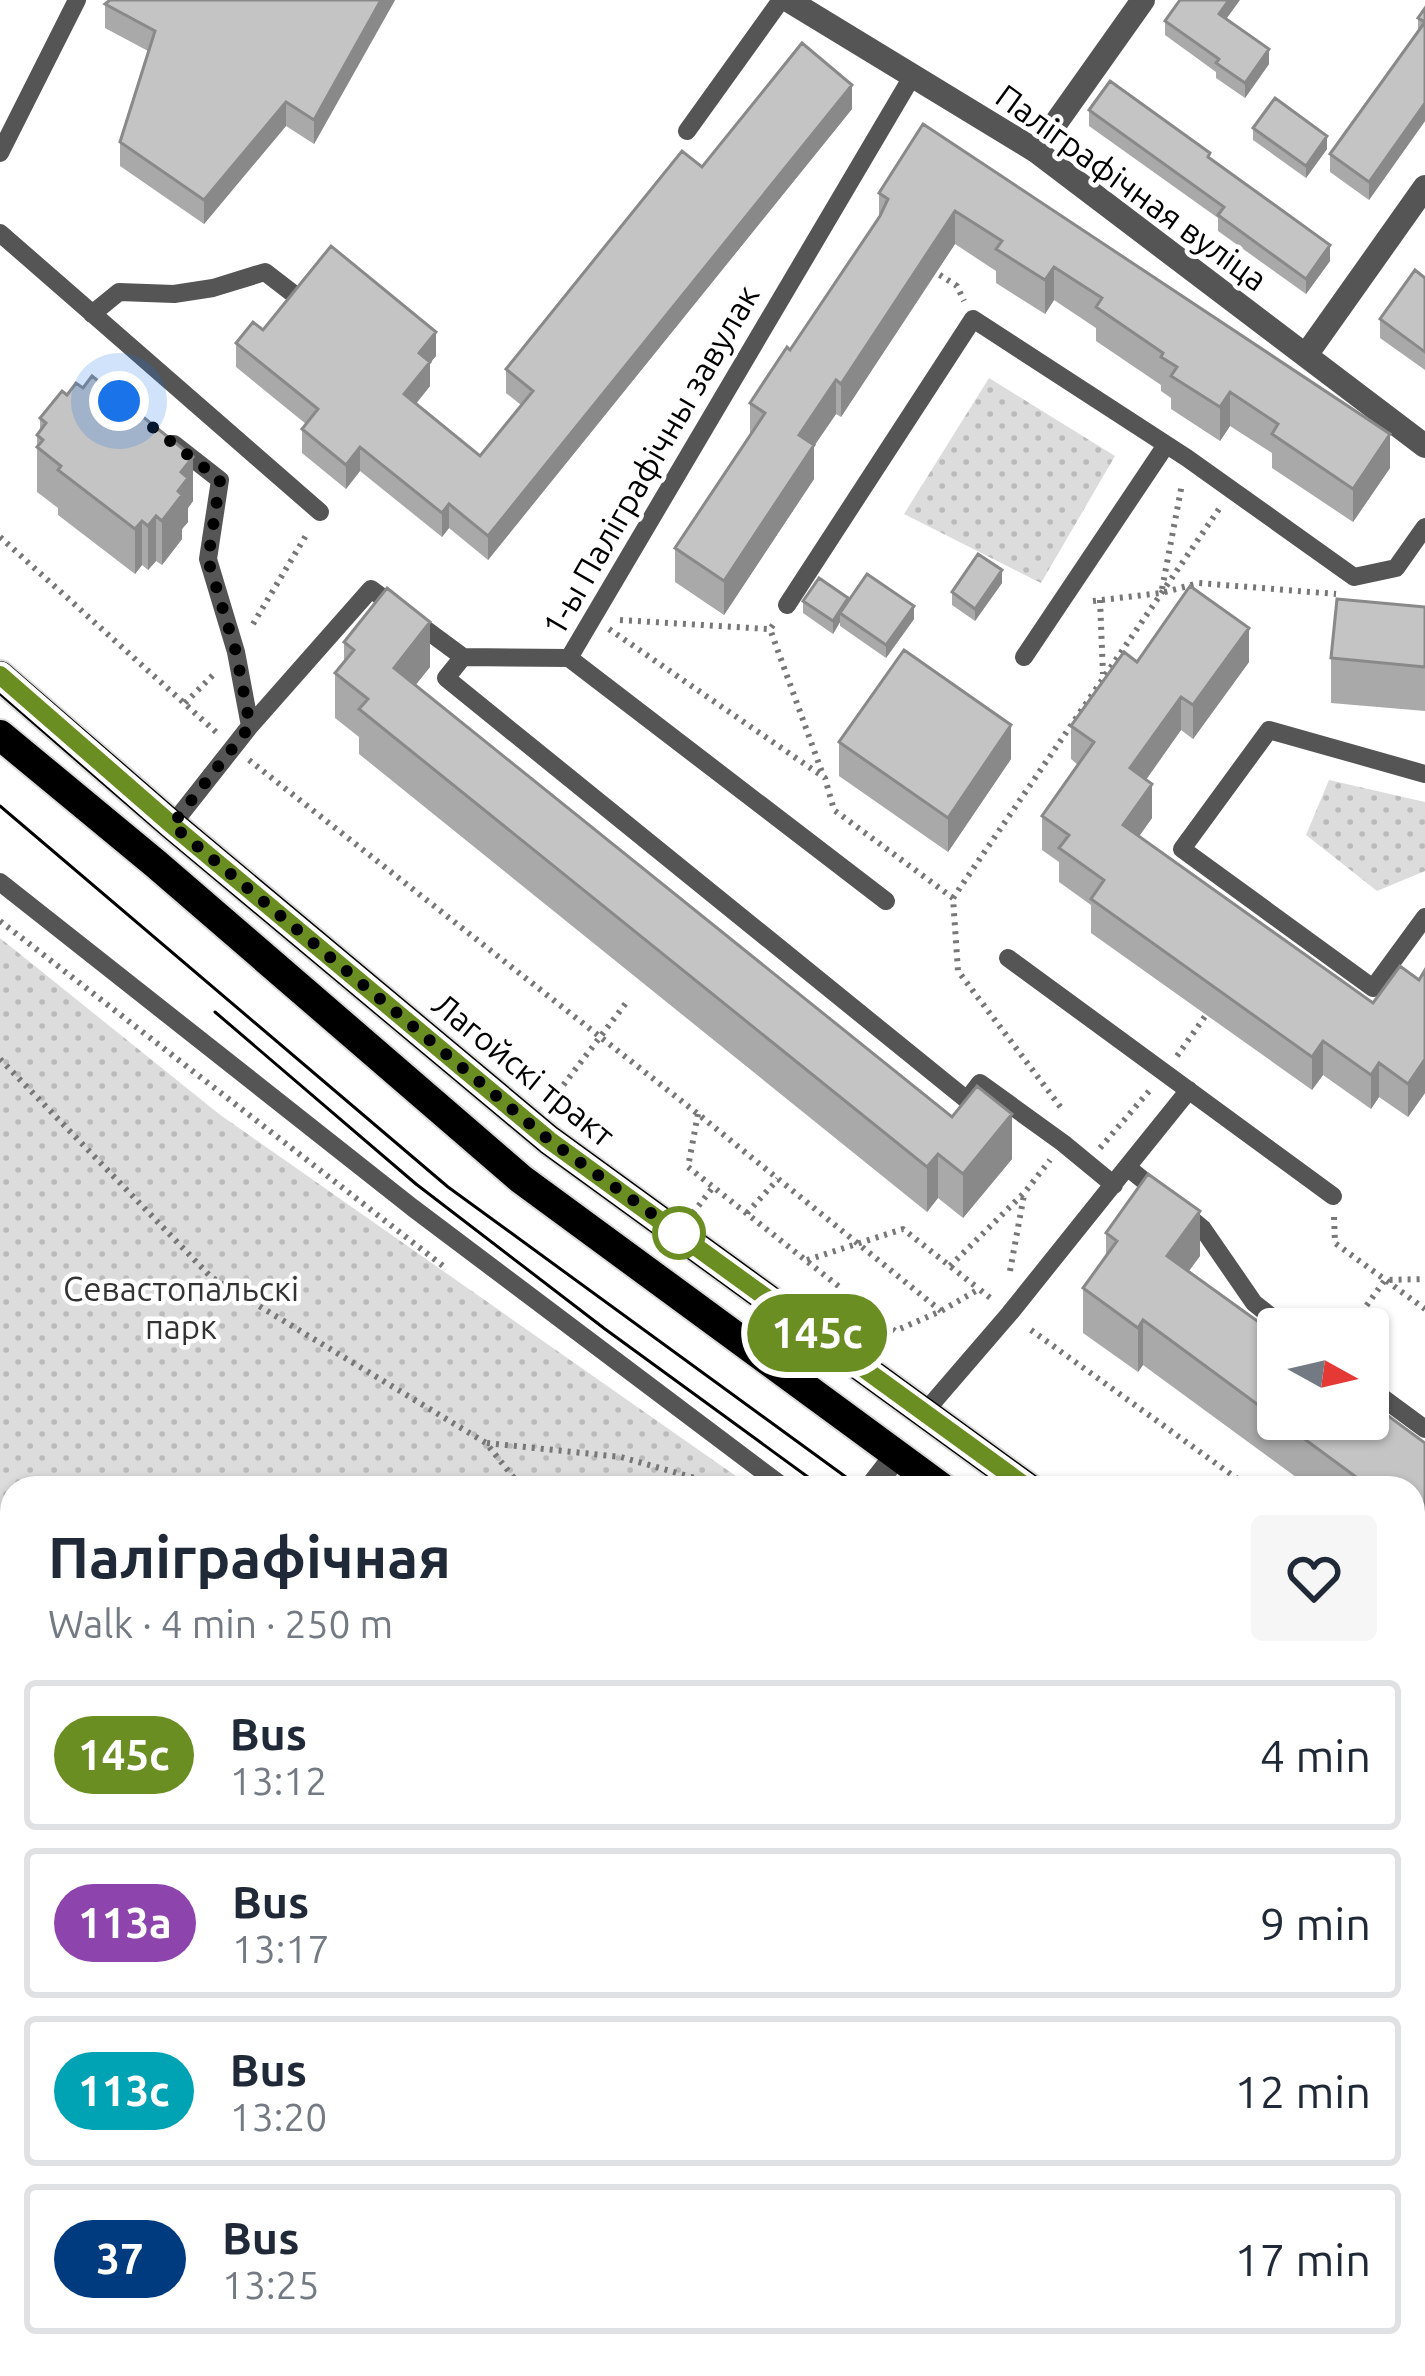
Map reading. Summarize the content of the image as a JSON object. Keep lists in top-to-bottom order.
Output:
{
  "streets": {
    "main road": ["Лагойскі тракт"],
    "street": ["Паліграфічная вуліца"],
    "lane": ["1-ы Паліграфічны завулак"]
  },
  "crossings": [
    ["Паліграфічная вуліца", "1-ы Паліграфічны завулак"]
  ],
  "parks": ["Севастопальскі парк"],
  "lines": ["bus line 145с"],
  "north": "right",
  "page": {
    "on_map": "145с",
    "heading": ["Паліграфічная", "Walk · 4 min · 250 m"],
    "list": [
      {
        "mark": "145с",
        "name": "Bus",
        "note": "13:12",
        "value": "4 min"
      },
      {
        "mark": "113а",
        "name": "Bus",
        "note": "13:17",
        "value": "9 min"
      },
      {
        "mark": "113с",
        "name": "Bus",
        "note": "13:20",
        "value": "12 min"
      },
      {
        "mark": "37",
        "name": "Bus",
        "note": "13:25",
        "value": "17 min"
      }
    ]
  }
}
